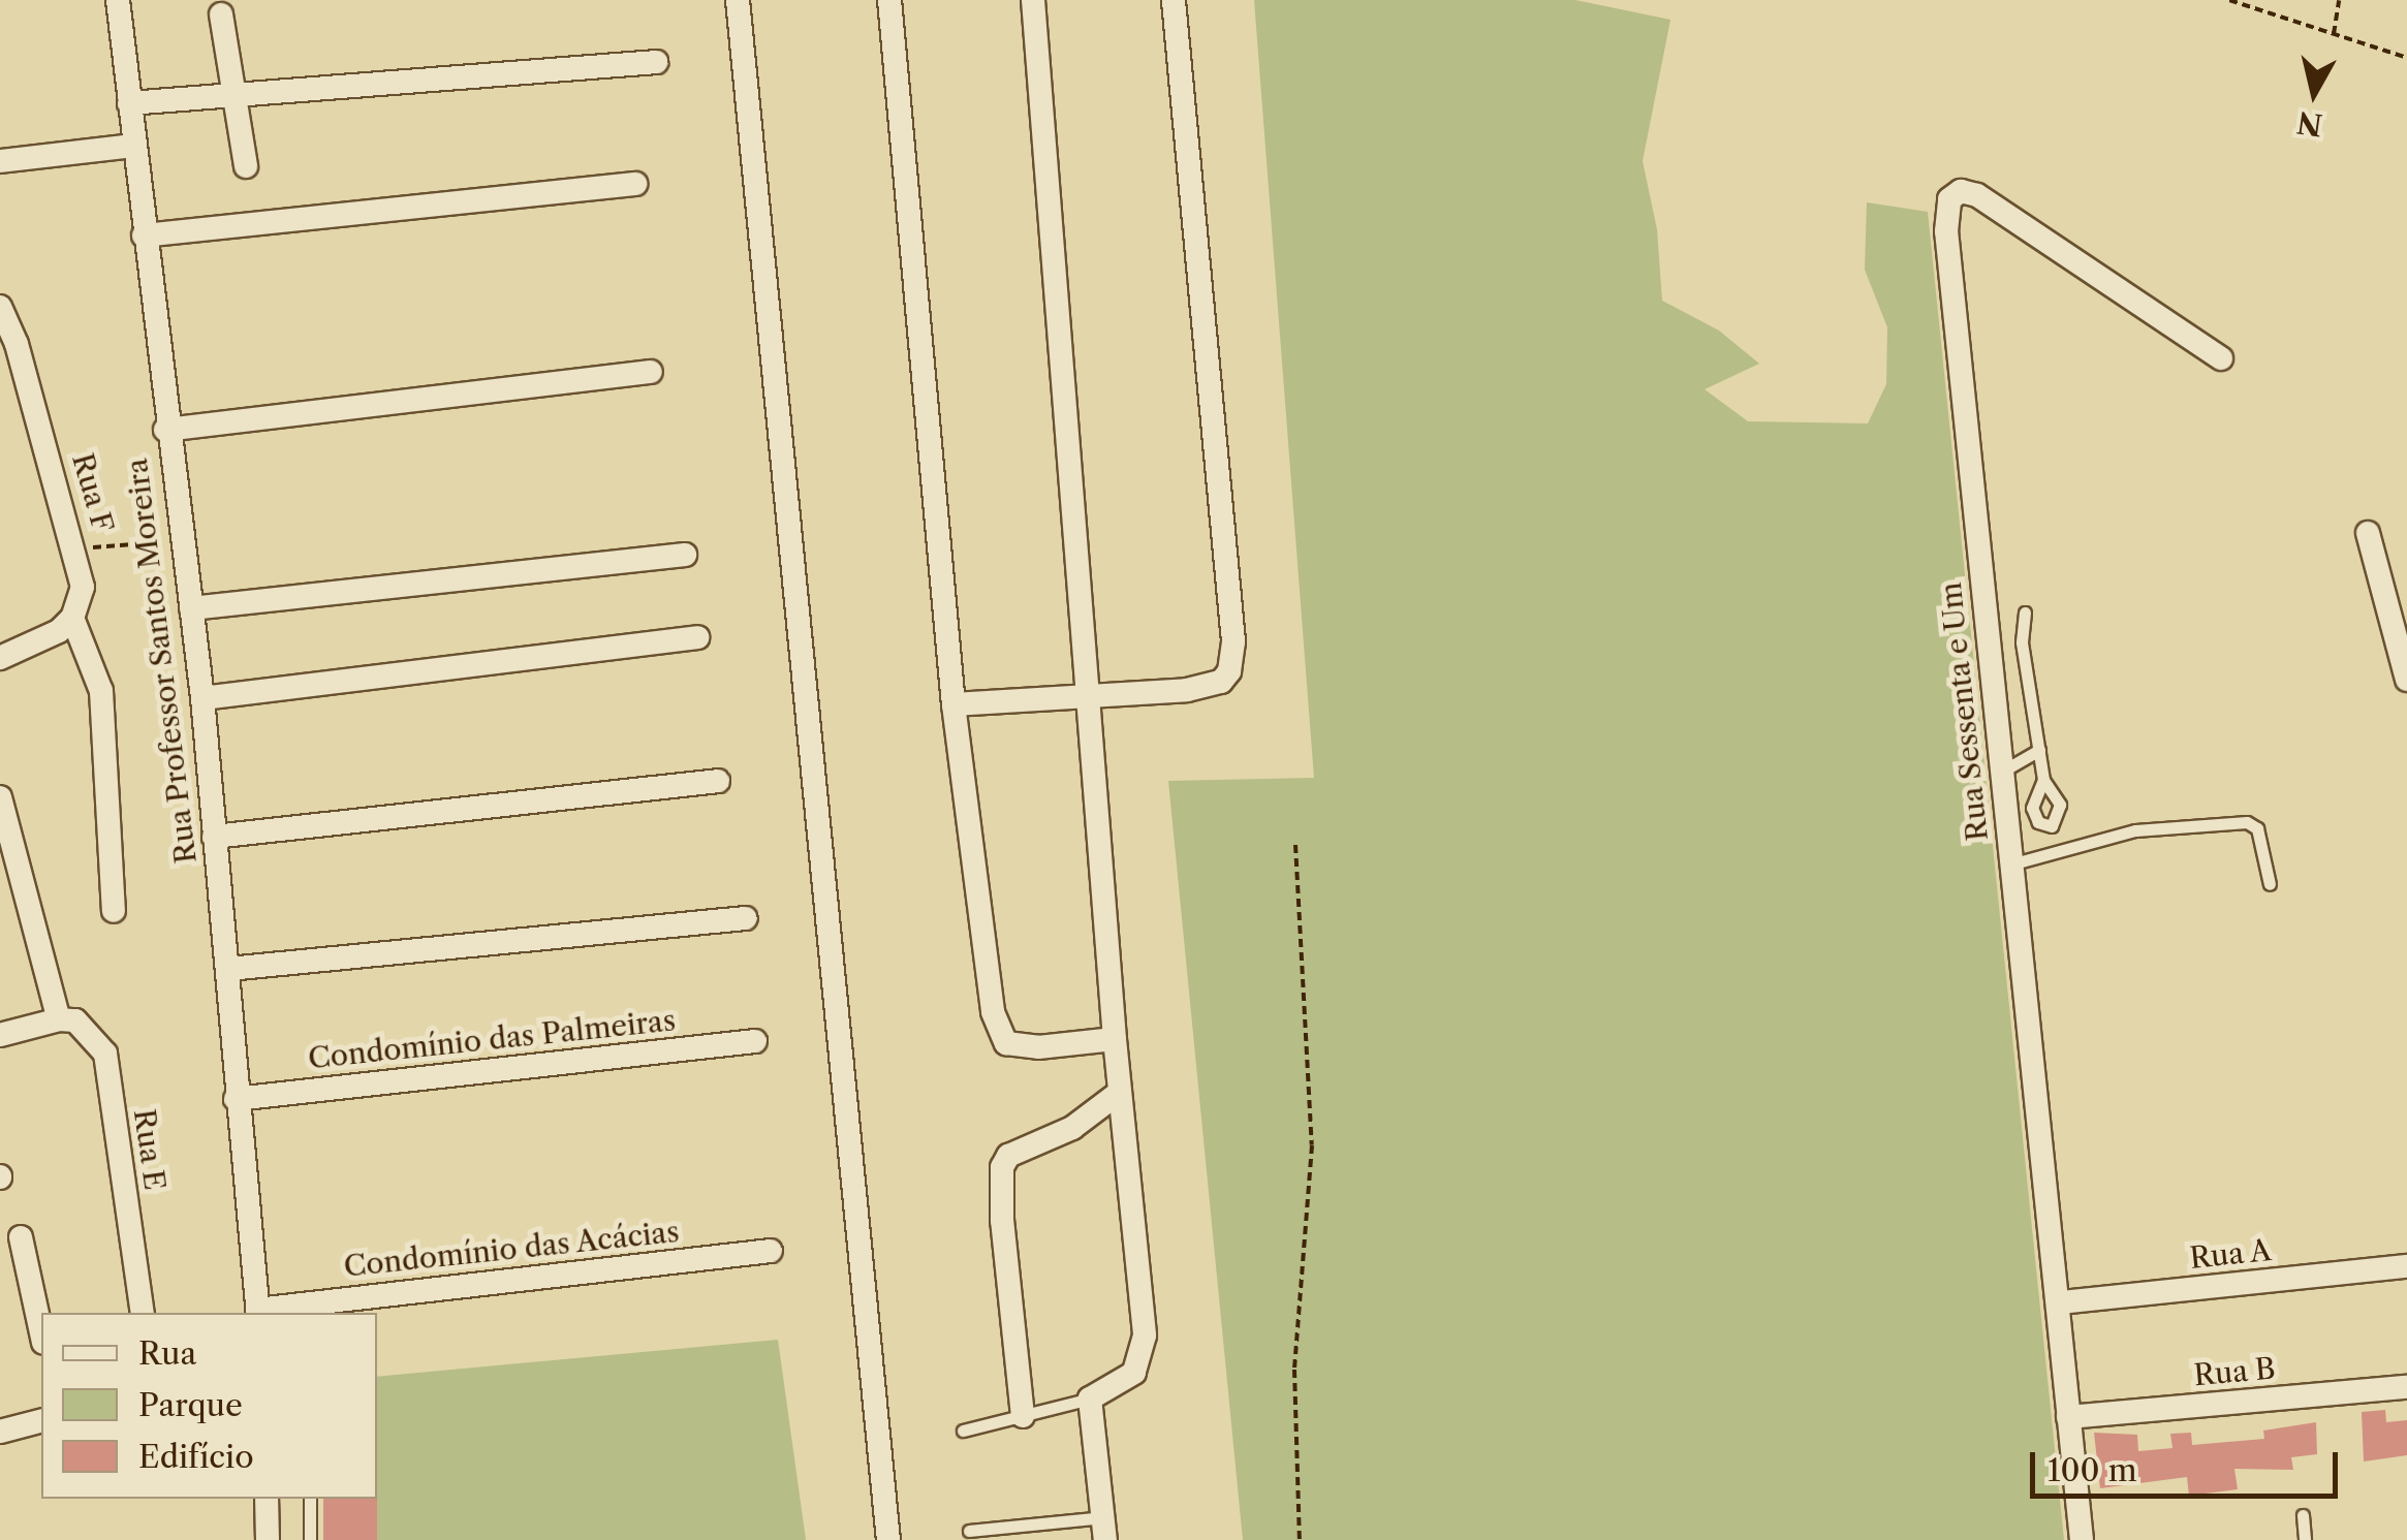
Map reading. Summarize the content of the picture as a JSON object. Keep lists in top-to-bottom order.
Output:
{
  "streets": {
    "street": [
      "Rua F",
      "Rua Professor Santos Moreira",
      "Rua Sessenta e Um",
      "Condomínio das Palmeiras",
      "Rua E",
      "Condomínio das Acácias",
      "Rua A",
      "Rua B"
    ]
  },
  "crossings": [
    ["Rua Professor Santos Moreira", "Condomínio das Palmeiras"],
    ["Rua Professor Santos Moreira", "Condomínio das Acácias"],
    ["Rua Sessenta e Um", "Rua A"],
    ["Rua Sessenta e Um", "Rua B"]
  ],
  "legend": ["Rua", "Parque", "Edifício"],
  "scale_bar": "100 m",
  "north": "bottom"
}
